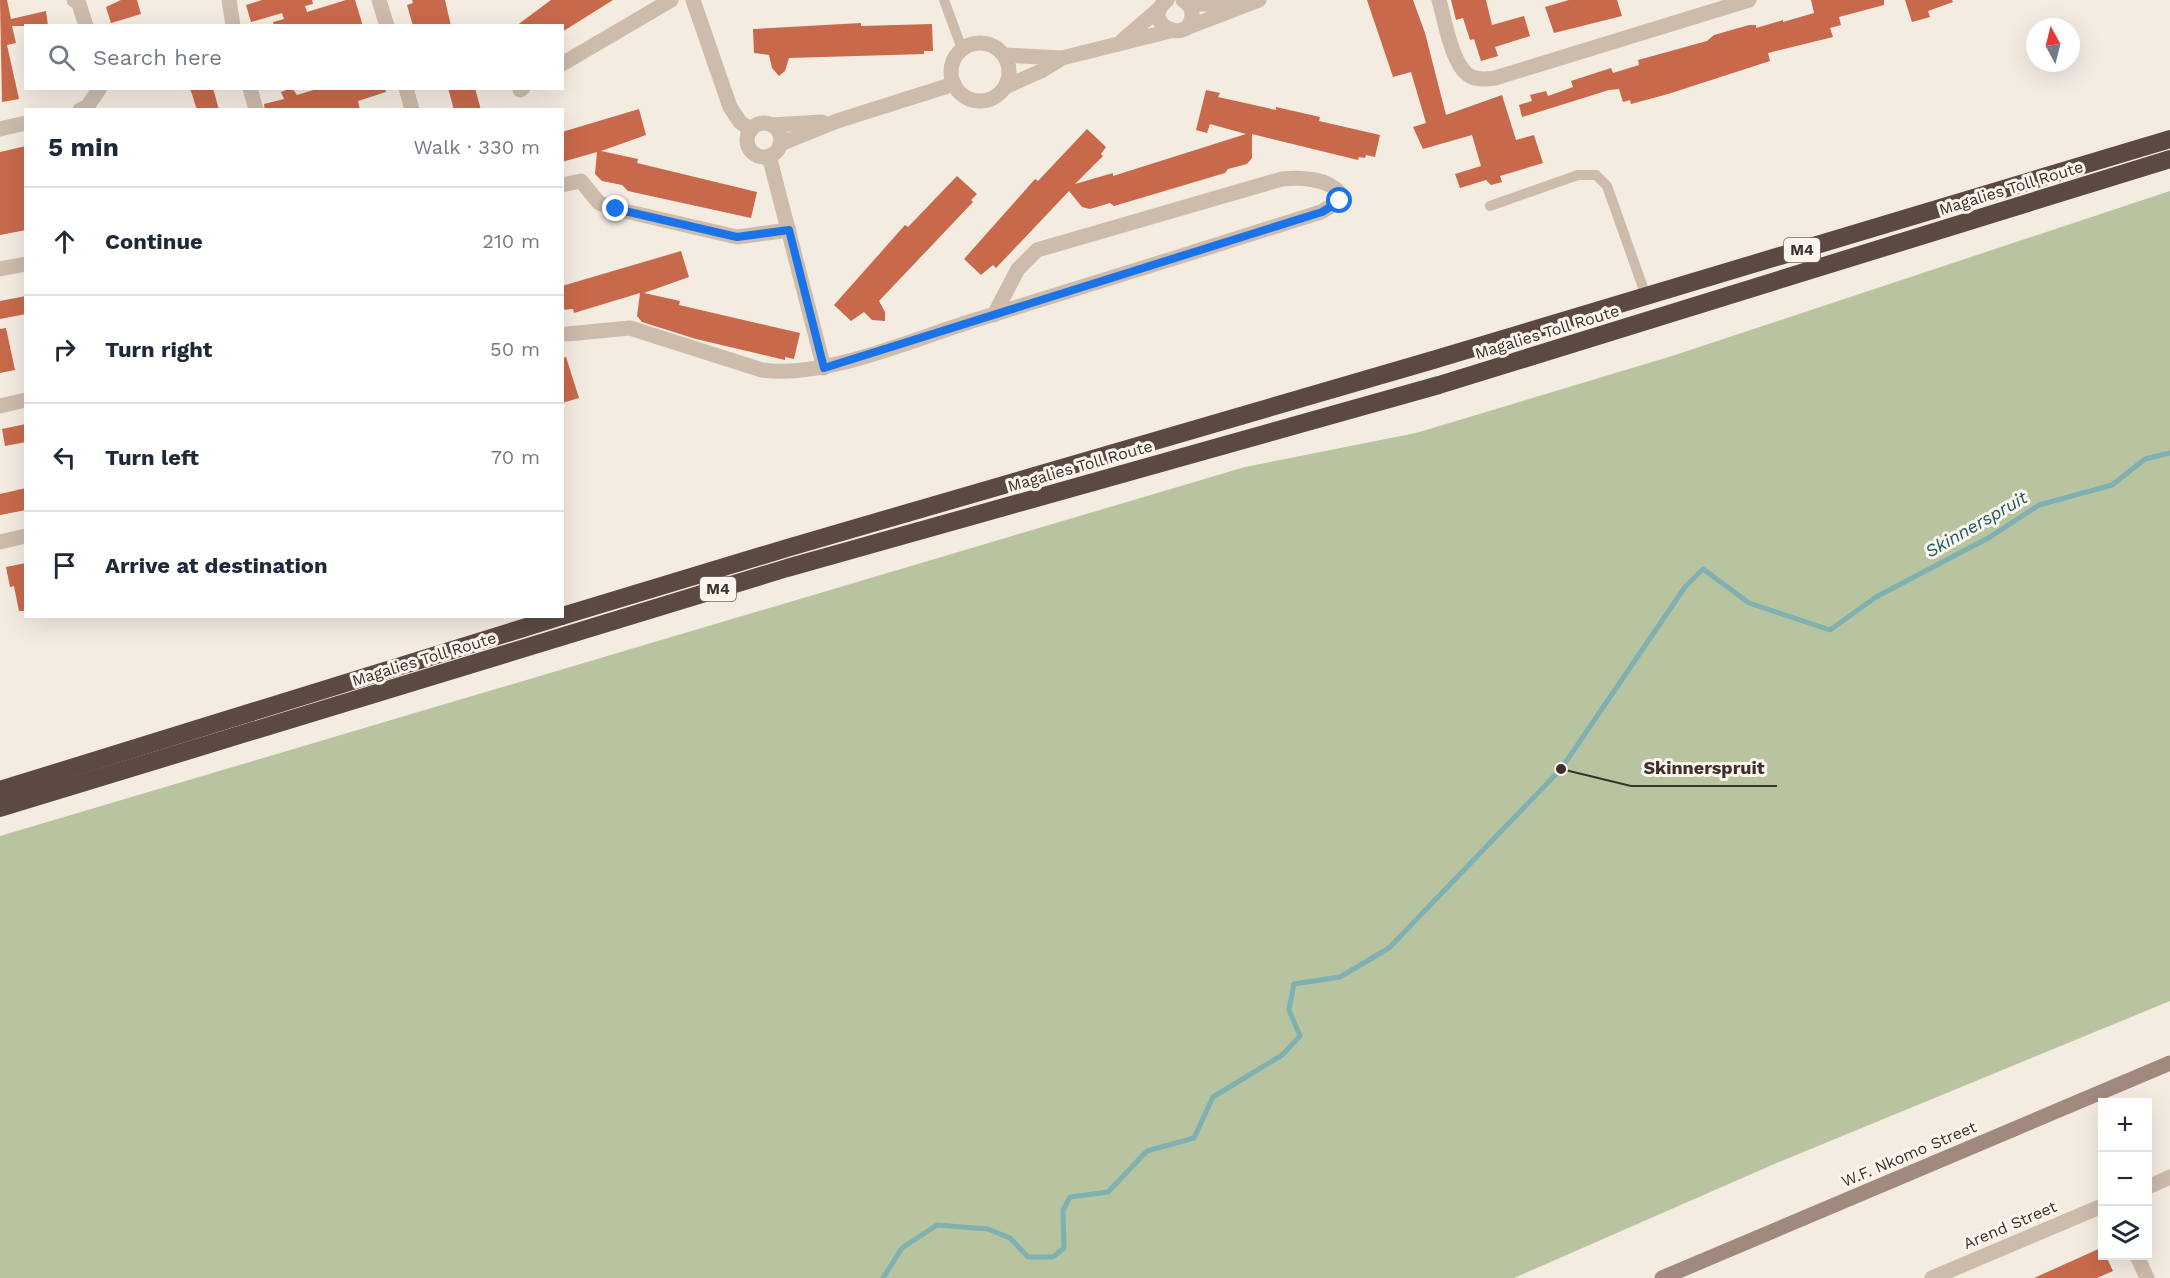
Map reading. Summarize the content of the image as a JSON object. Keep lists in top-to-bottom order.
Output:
{
  "streets": {
    "highway": ["Magalies Toll Route", "M4"],
    "main road": ["W.F. Nkomo Street"],
    "street": ["Arend Street"]
  },
  "water": ["Skinnerspruit"],
  "places": ["Skinnerspruit"],
  "north": "top",
  "page": {
    "search": "Search here",
    "heading": ["5 min", "Walk · 330 m"],
    "list": [
      ["Continue", "210 m"],
      ["Turn right", "50 m"],
      ["Turn left", "70 m"],
      "Arrive at destination"
    ],
    "map_buttons": ["+", "−"]
  }
}
